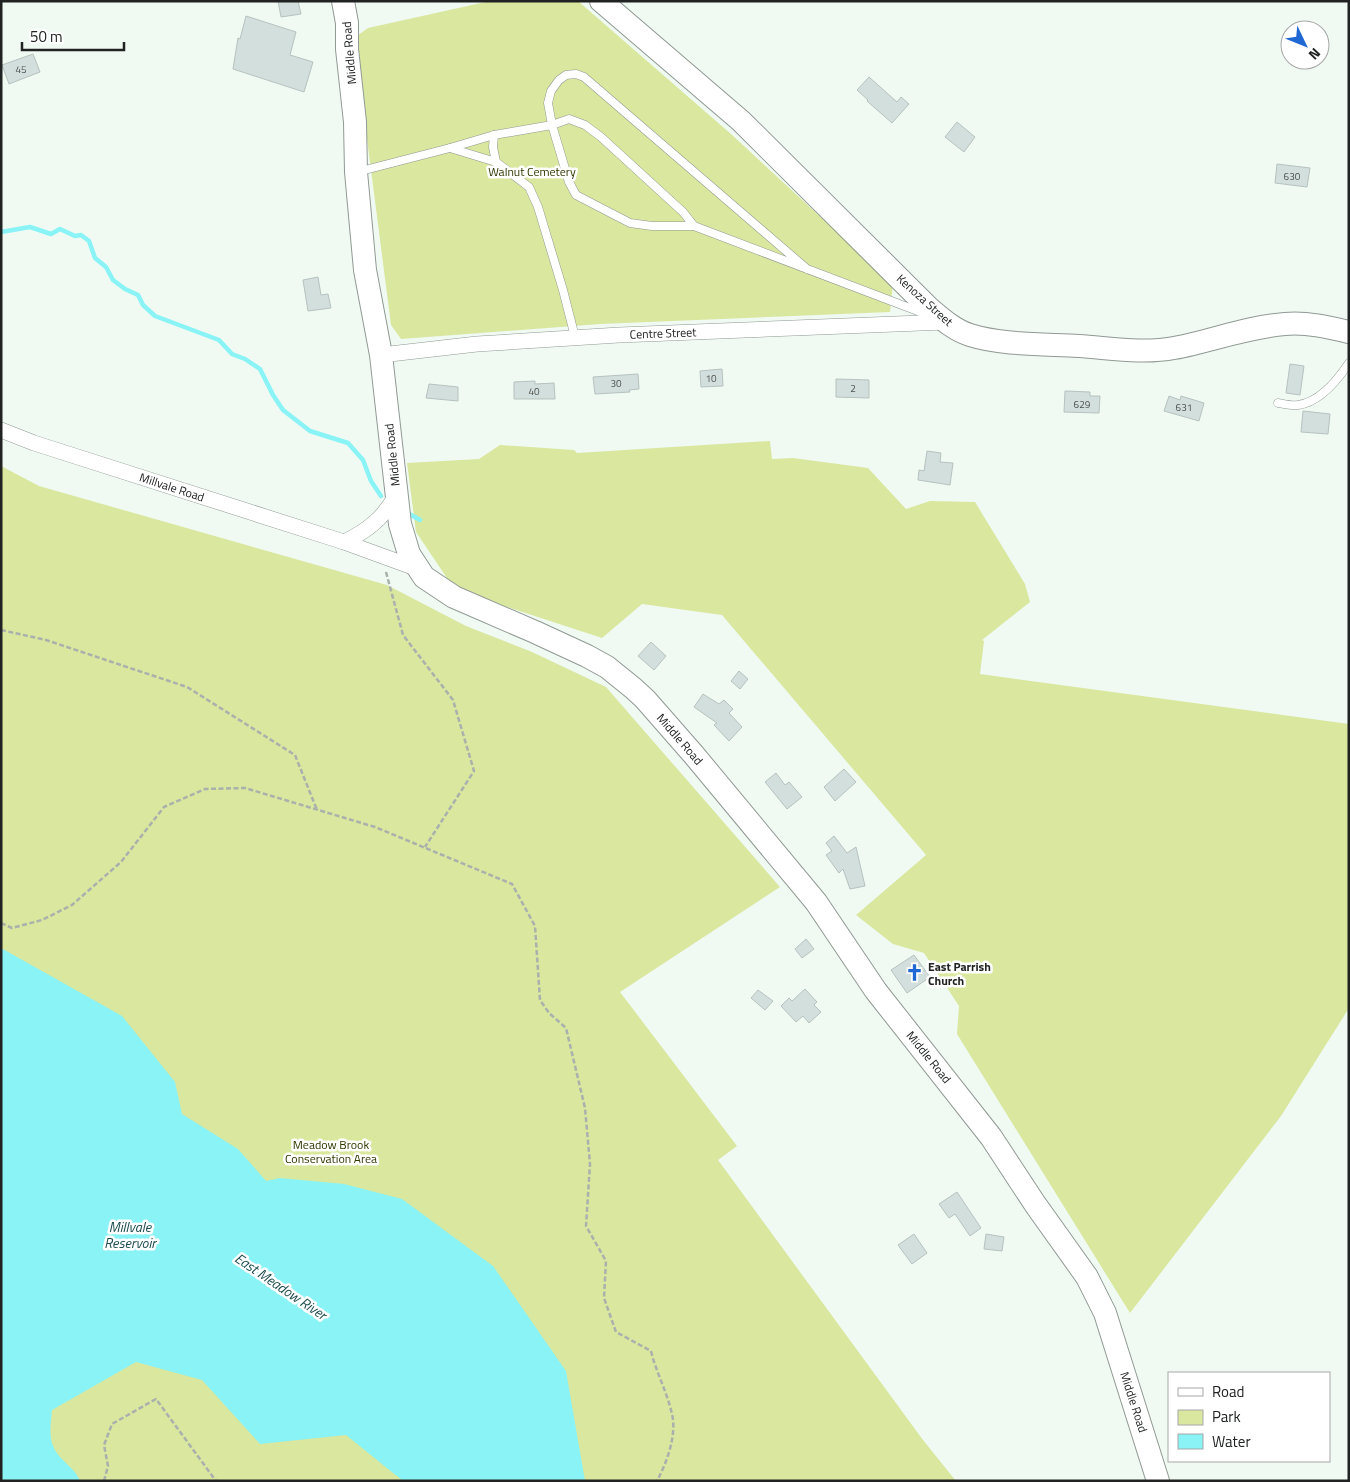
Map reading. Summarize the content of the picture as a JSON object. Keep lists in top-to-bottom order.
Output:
{
  "streets": {
    "street": [
      "Middle Road",
      "Kenoza Street",
      "Centre Street",
      "Millvale Road"
    ]
  },
  "crossings": [
    ["Middle Road", "Centre Street"],
    ["Middle Road", "Millvale Road"],
    ["Kenoza Street", "Centre Street"]
  ],
  "water": ["Millvale Reservoir", "East Meadow River"],
  "parks": ["Walnut Cemetery", "Meadow Brook Conservation Area"],
  "places": {
    "church": ["East Parrish Church"]
  },
  "house_numbers": [
    "45",
    "630",
    "10",
    "30",
    "2",
    "40",
    "629",
    "631"
  ],
  "legend": ["Road", "Park", "Water"],
  "scale_bar": "50 m",
  "north": "bottom right"
}
